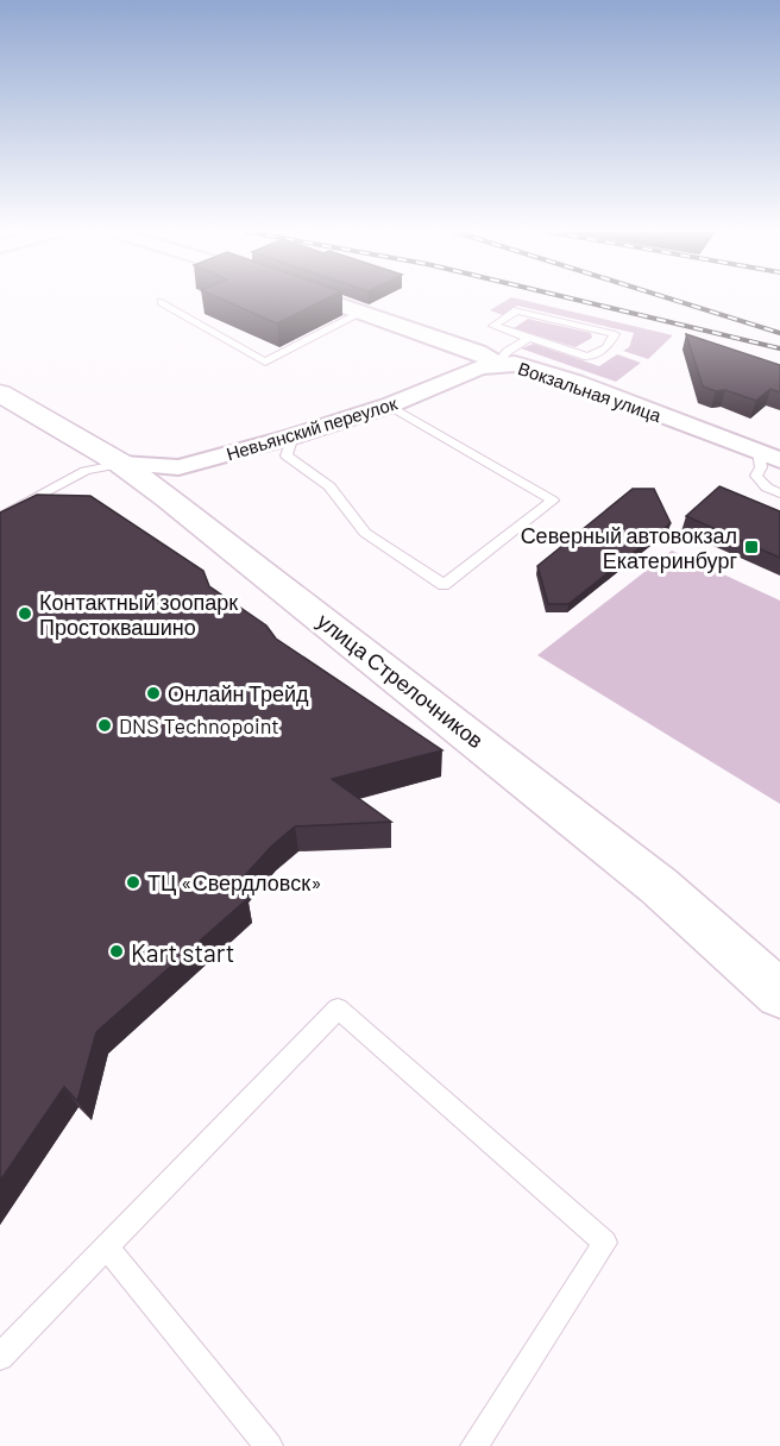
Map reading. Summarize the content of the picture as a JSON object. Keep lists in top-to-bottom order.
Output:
{
  "streets": {
    "main road": ["улица Стрелочников"],
    "street": ["Вокзальная улица", "Невьянский переулок"]
  },
  "crossings": [
    ["Вокзальная улица", "Невьянский переулок"],
    ["Невьянский переулок", "улица Стрелочников"]
  ],
  "places": {
    "transit": ["Северный автовокзал Екатеринбург"],
    "other": [
      "Контактный зоопарк Простоквашино",
      "Онлайн Трейд",
      "DNS Technopoint",
      "ТЦ «Свердловск»",
      "Kart start"
    ]
  }
}
